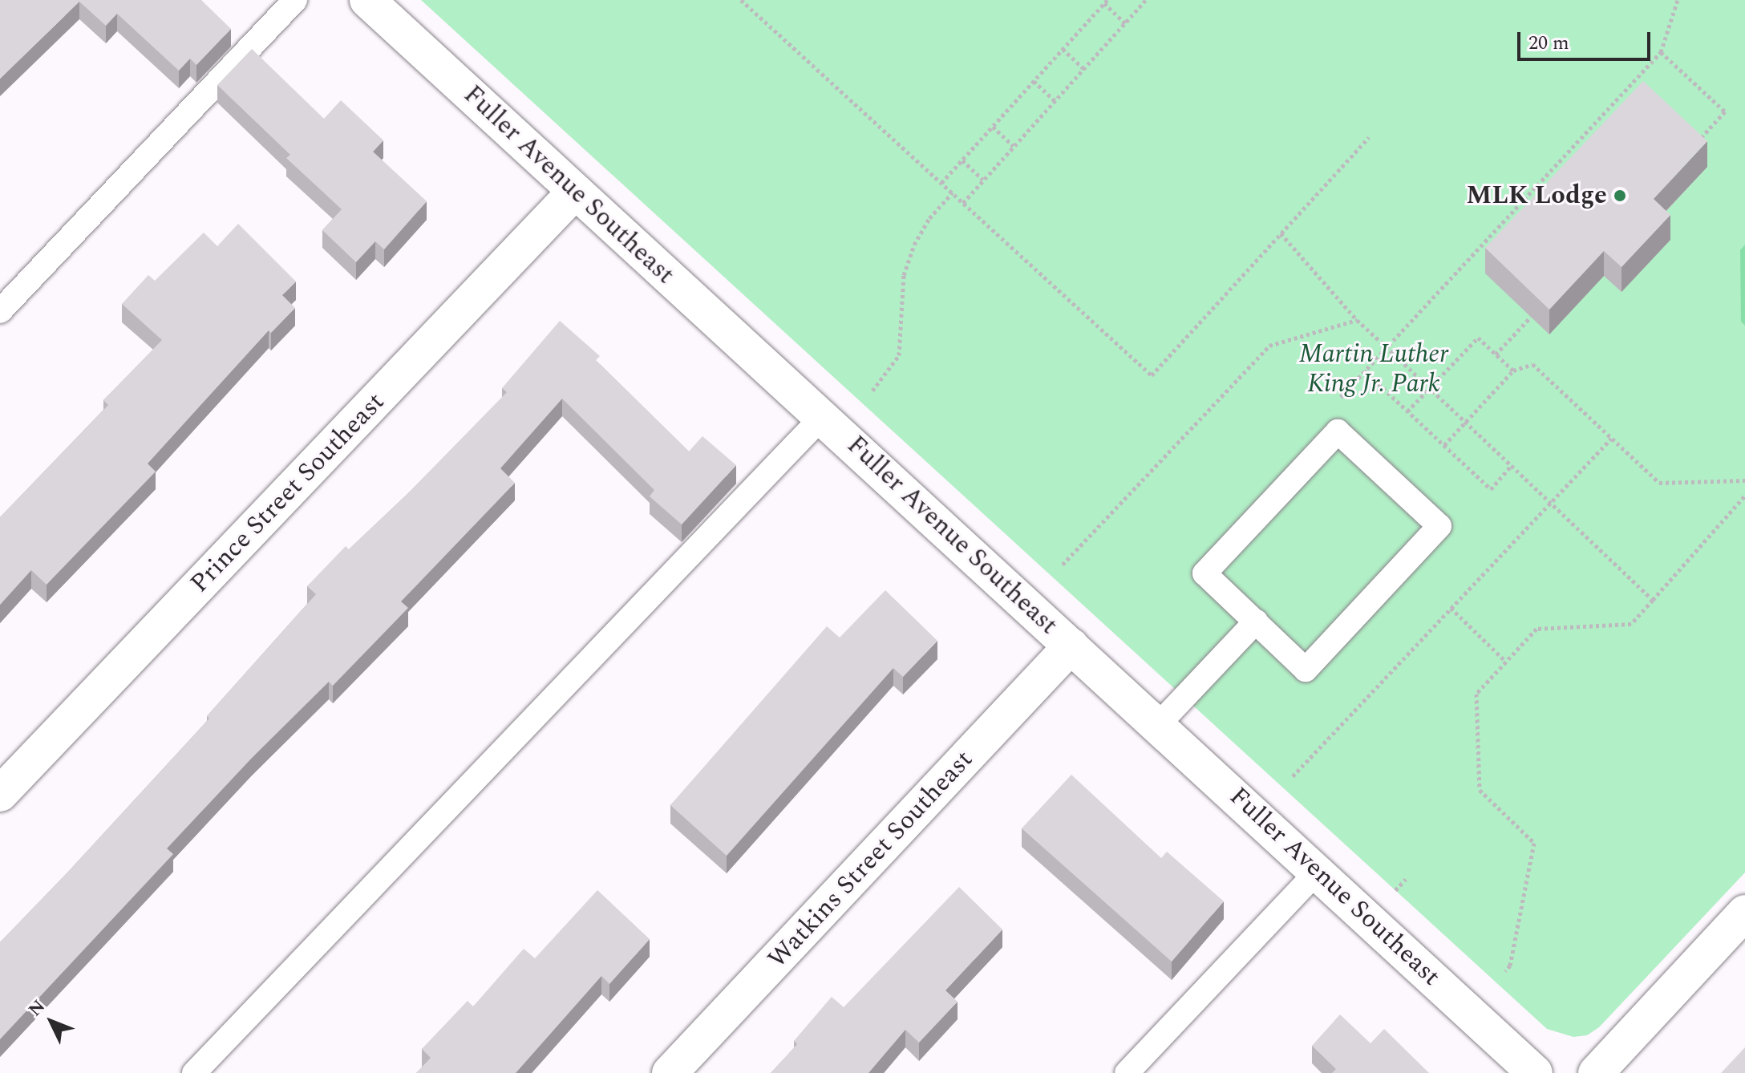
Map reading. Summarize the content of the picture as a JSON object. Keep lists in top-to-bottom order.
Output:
{
  "streets": {
    "street": ["Fuller Avenue Southeast", "Prince Street Southeast", "Watkins Street Southeast"]
  },
  "crossings": [
    ["Fuller Avenue Southeast", "Prince Street Southeast"],
    ["Fuller Avenue Southeast", "Watkins Street Southeast"]
  ],
  "parks": ["Martin Luther King Jr. Park"],
  "places": ["MLK Lodge"],
  "scale_bar": "20 m",
  "north": "top left"
}
